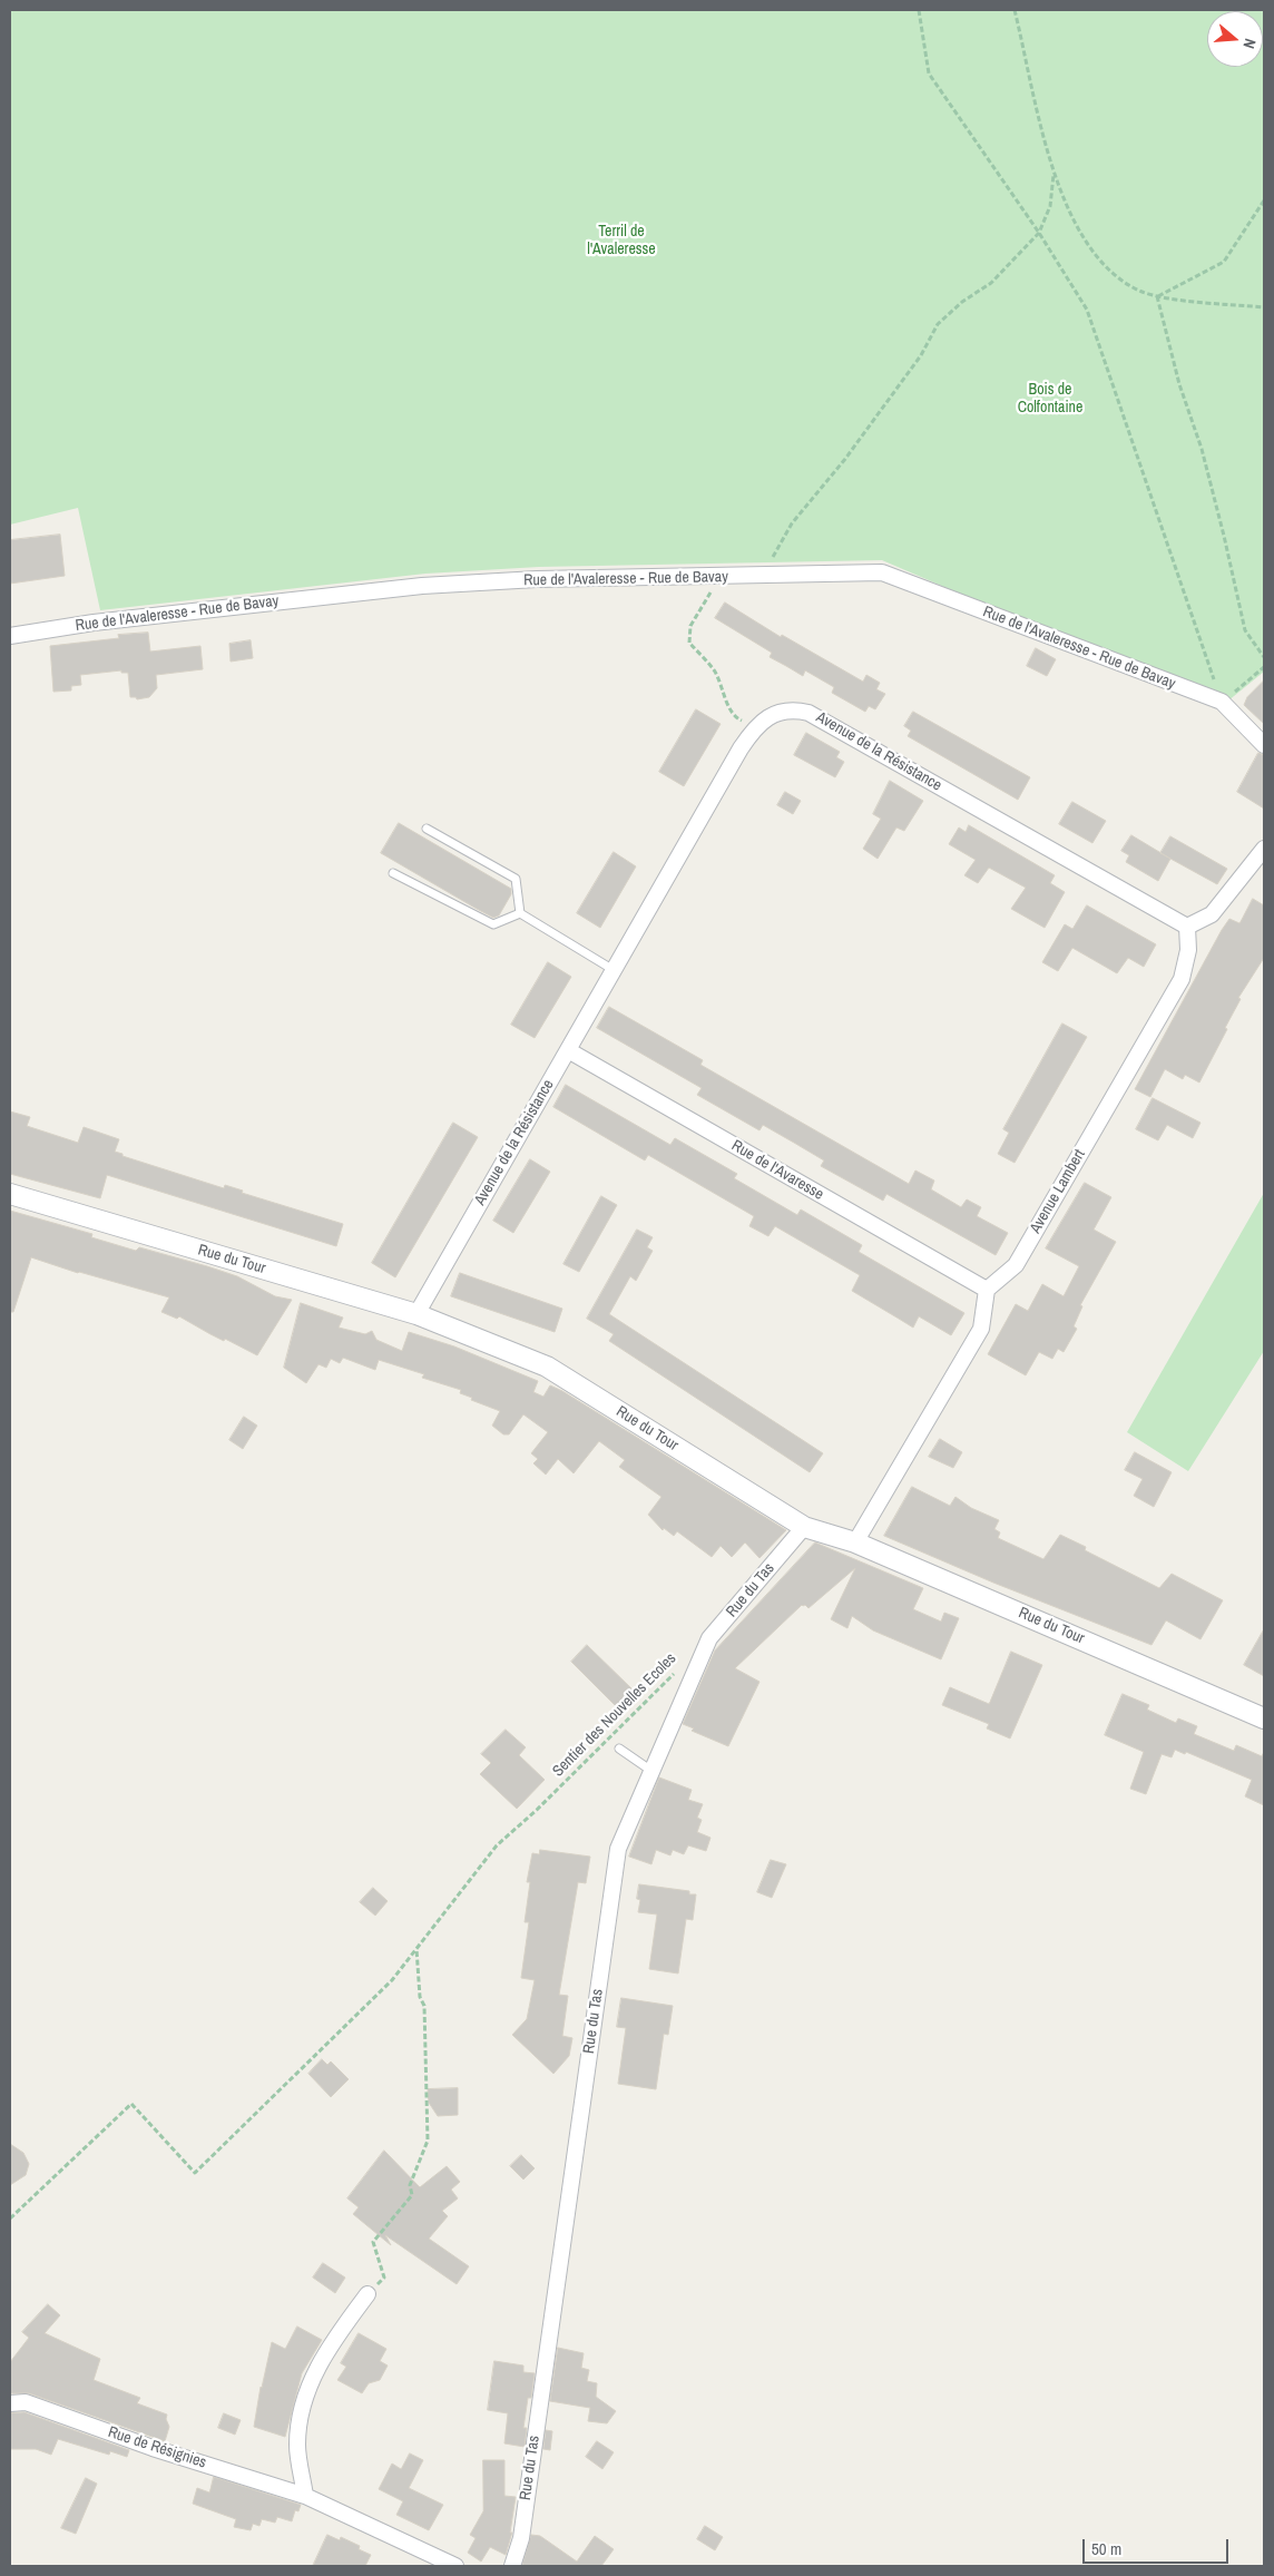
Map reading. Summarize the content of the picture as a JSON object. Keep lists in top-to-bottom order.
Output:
{
  "streets": {
    "street": [
      "Rue de l'Avaleresse - Rue de Bavay",
      "Avenue de la Résistance",
      "Rue de l'Avaresse",
      "Avenue Lambert",
      "Rue du Tour",
      "Rue du Tas",
      "Rue de Résignies"
    ],
    "path": ["Sentier des Nouvelles Ecoles"]
  },
  "crossings": [
    ["Avenue de la Résistance", "Rue de l'Avaresse"],
    ["Avenue de la Résistance", "Avenue Lambert"],
    ["Avenue de la Résistance", "Rue du Tour"],
    ["Rue de l'Avaresse", "Avenue Lambert"],
    ["Rue du Tour", "Rue du Tas"]
  ],
  "parks": ["Terril de l'Avaleresse", "Bois de Colfontaine"],
  "scale_bar": "50 m",
  "north": "right"
}
